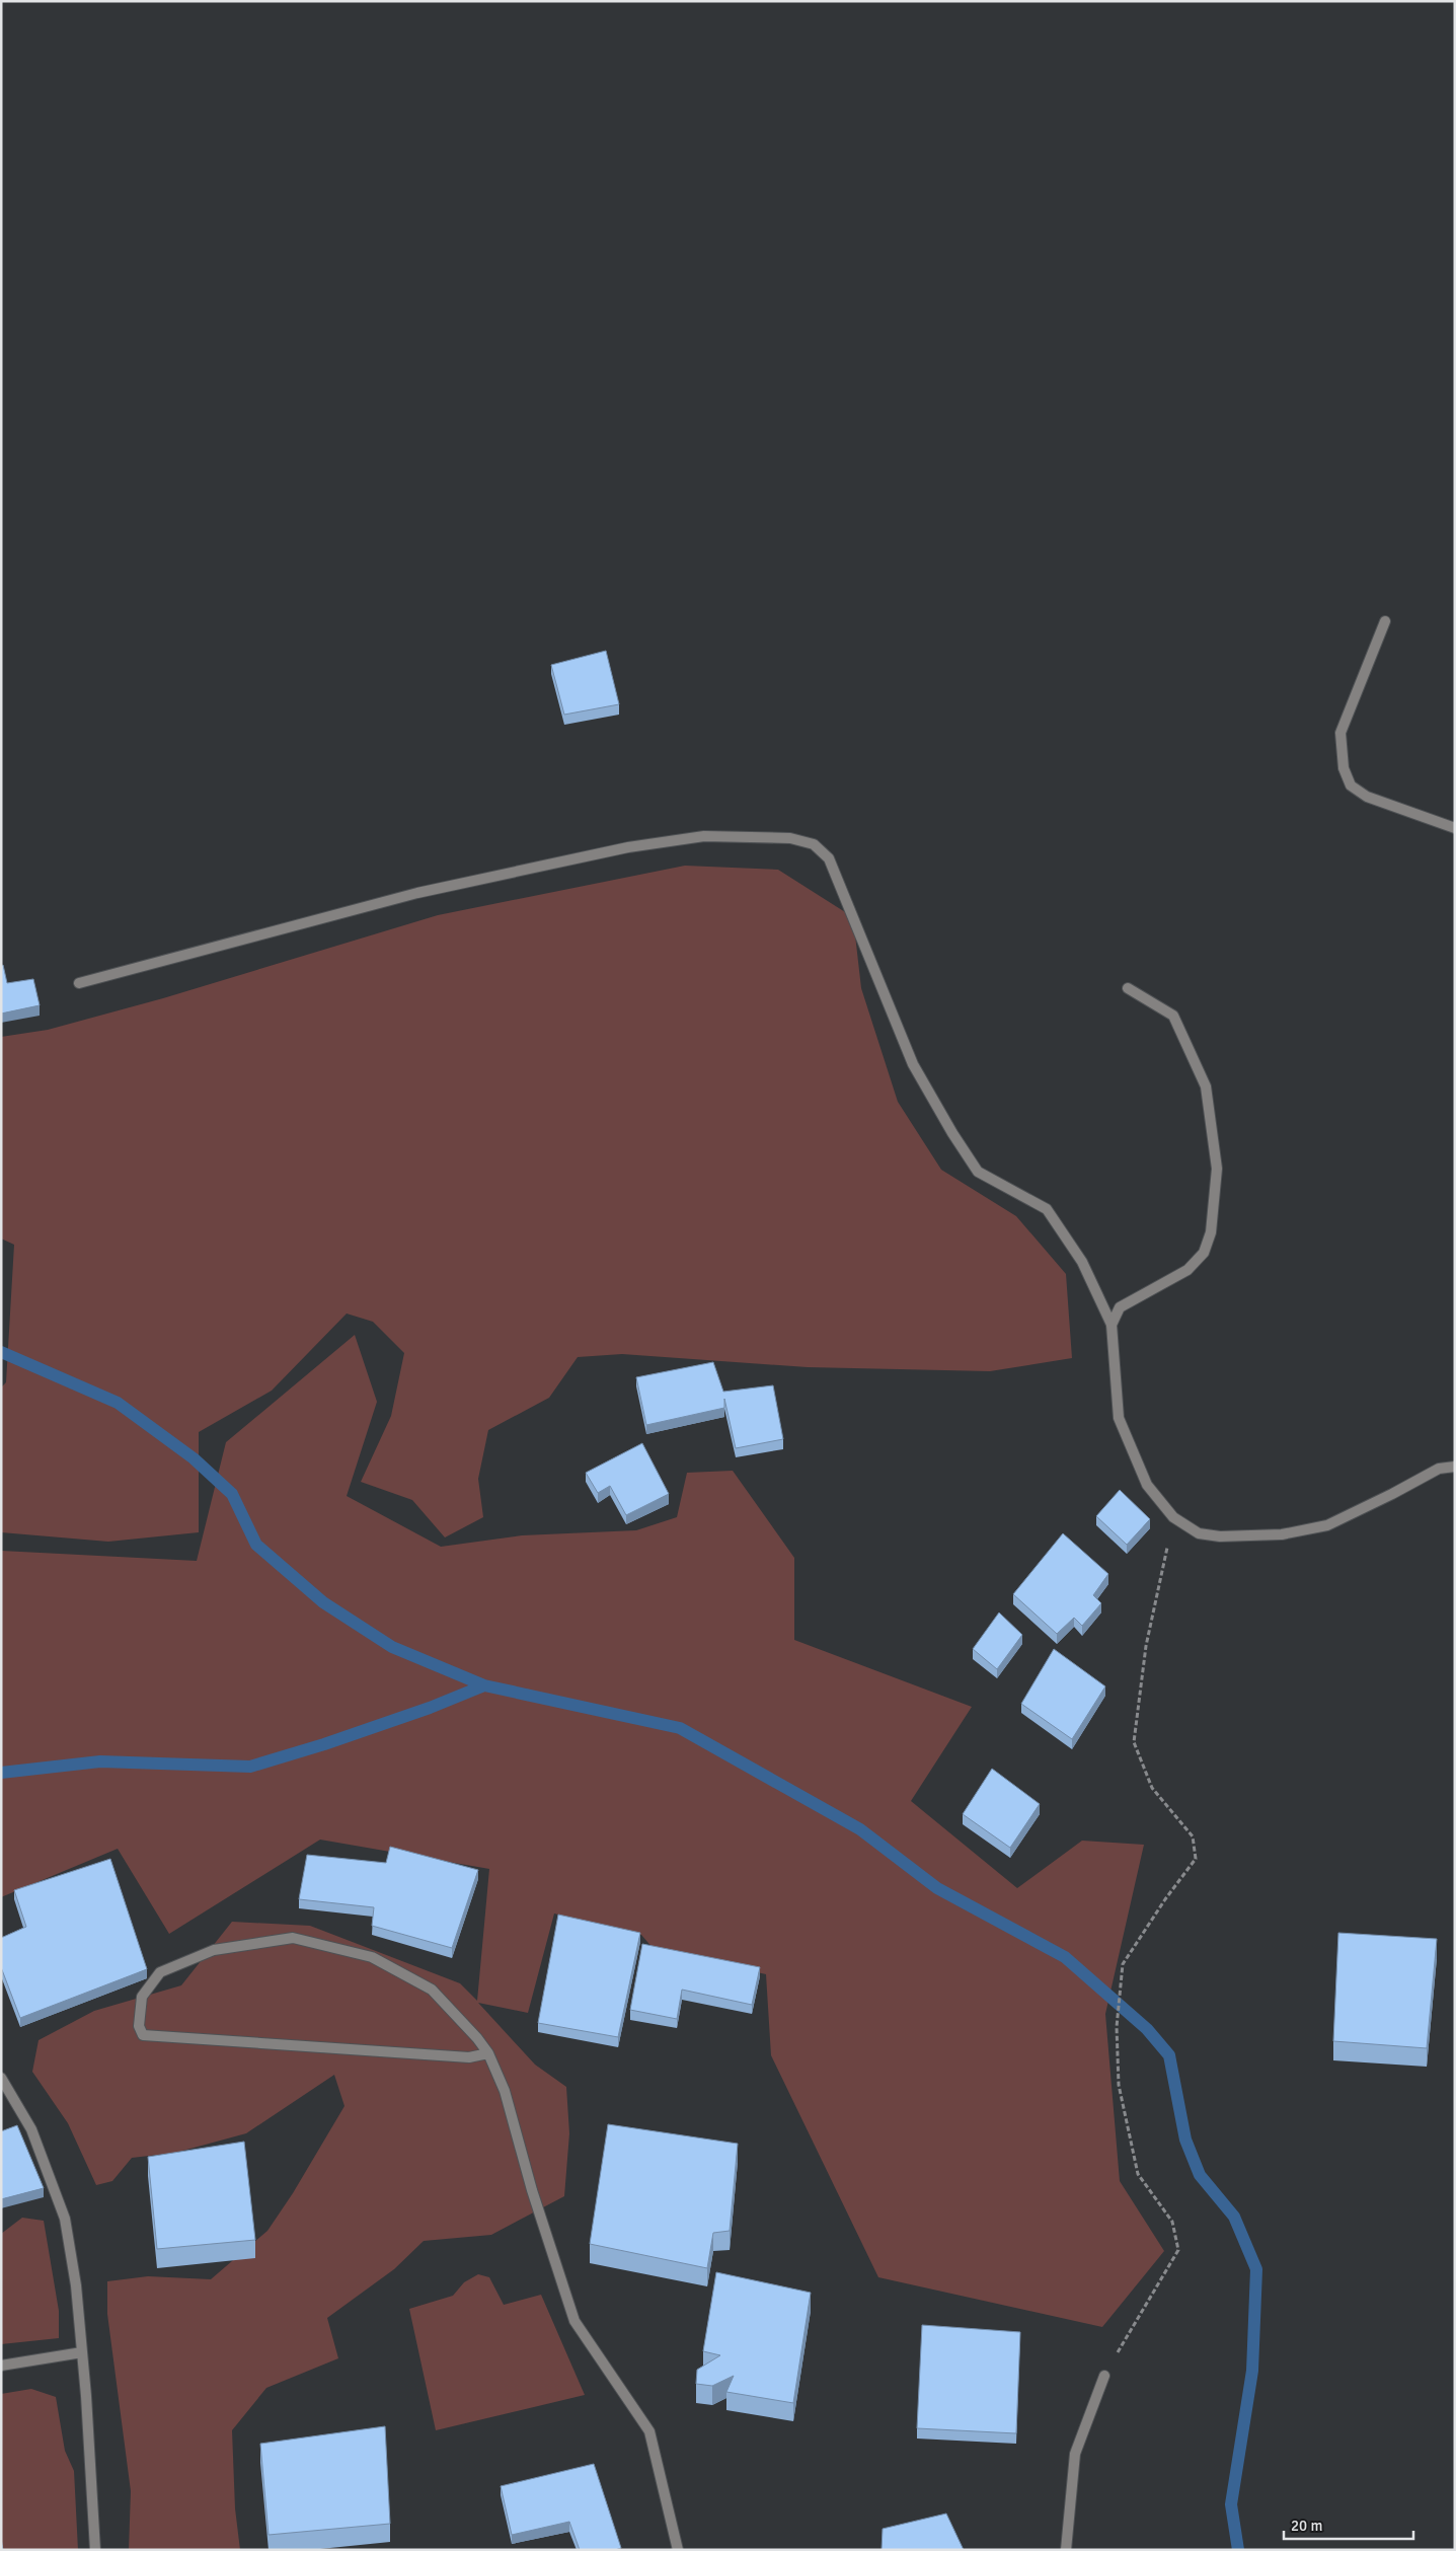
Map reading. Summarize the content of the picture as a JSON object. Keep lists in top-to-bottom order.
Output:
{
  "scale_bar": "20 m"
}
